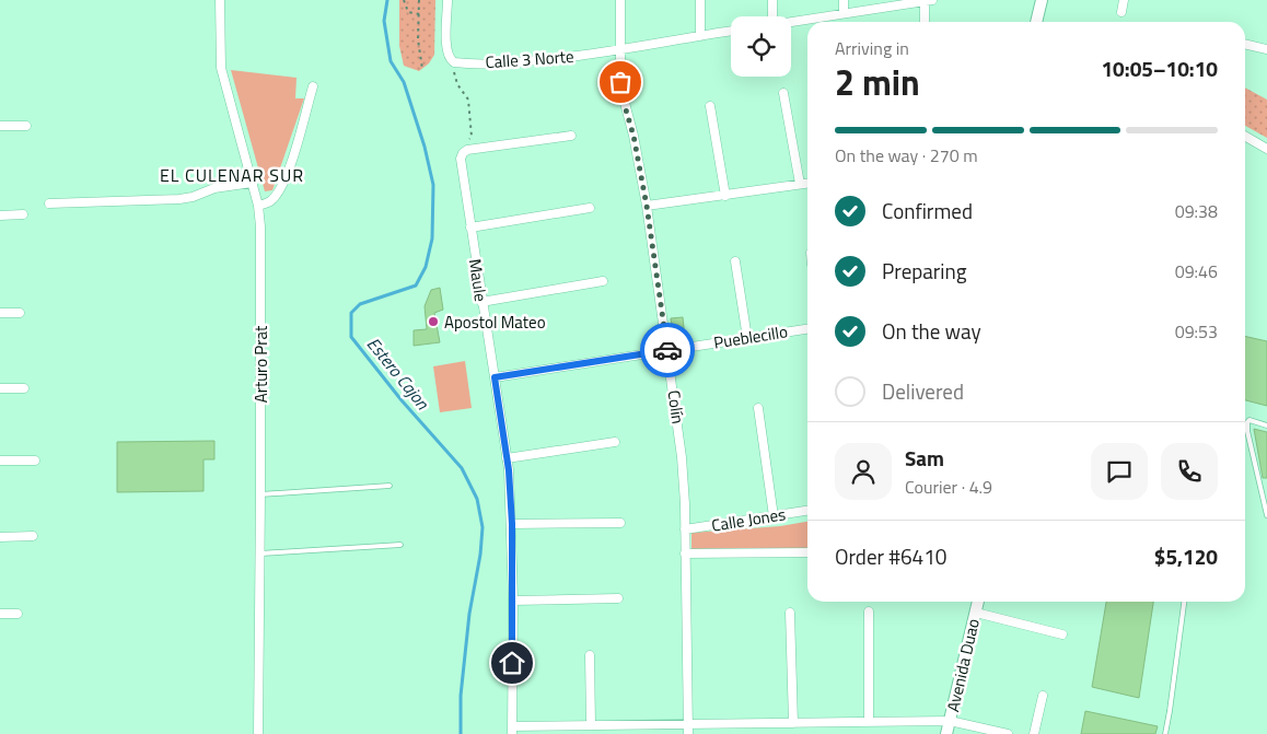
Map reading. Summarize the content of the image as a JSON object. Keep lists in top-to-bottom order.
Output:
{
  "streets": {
    "street": [
      "Calle 3 Norte",
      "Maule",
      "Pueblecillo",
      "Arturo Prat",
      "Colín",
      "Calle Jones",
      "Avenida Duao"
    ]
  },
  "crossings": [
    ["Calle 3 Norte", "Colín"],
    ["Maule", "Pueblecillo"],
    ["Pueblecillo", "Colín"],
    ["Colín", "Calle Jones"]
  ],
  "districts": ["EL CULENAR SUR"],
  "water": ["Estero Cajon"],
  "places": ["Apostol Mateo"],
  "page": {
    "heading": ["2 min", "Arriving in", "10:05–10:10"],
    "panel": [
      "Sam",
      "Courier · 4.9",
      "Order #6410",
      "$5,120"
    ],
    "bar": "On the way · 270 m",
    "list": [
      ["Confirmed", "09:38"],
      ["Preparing", "09:46"],
      ["On the way", "09:53"],
      "Delivered"
    ]
  }
}
